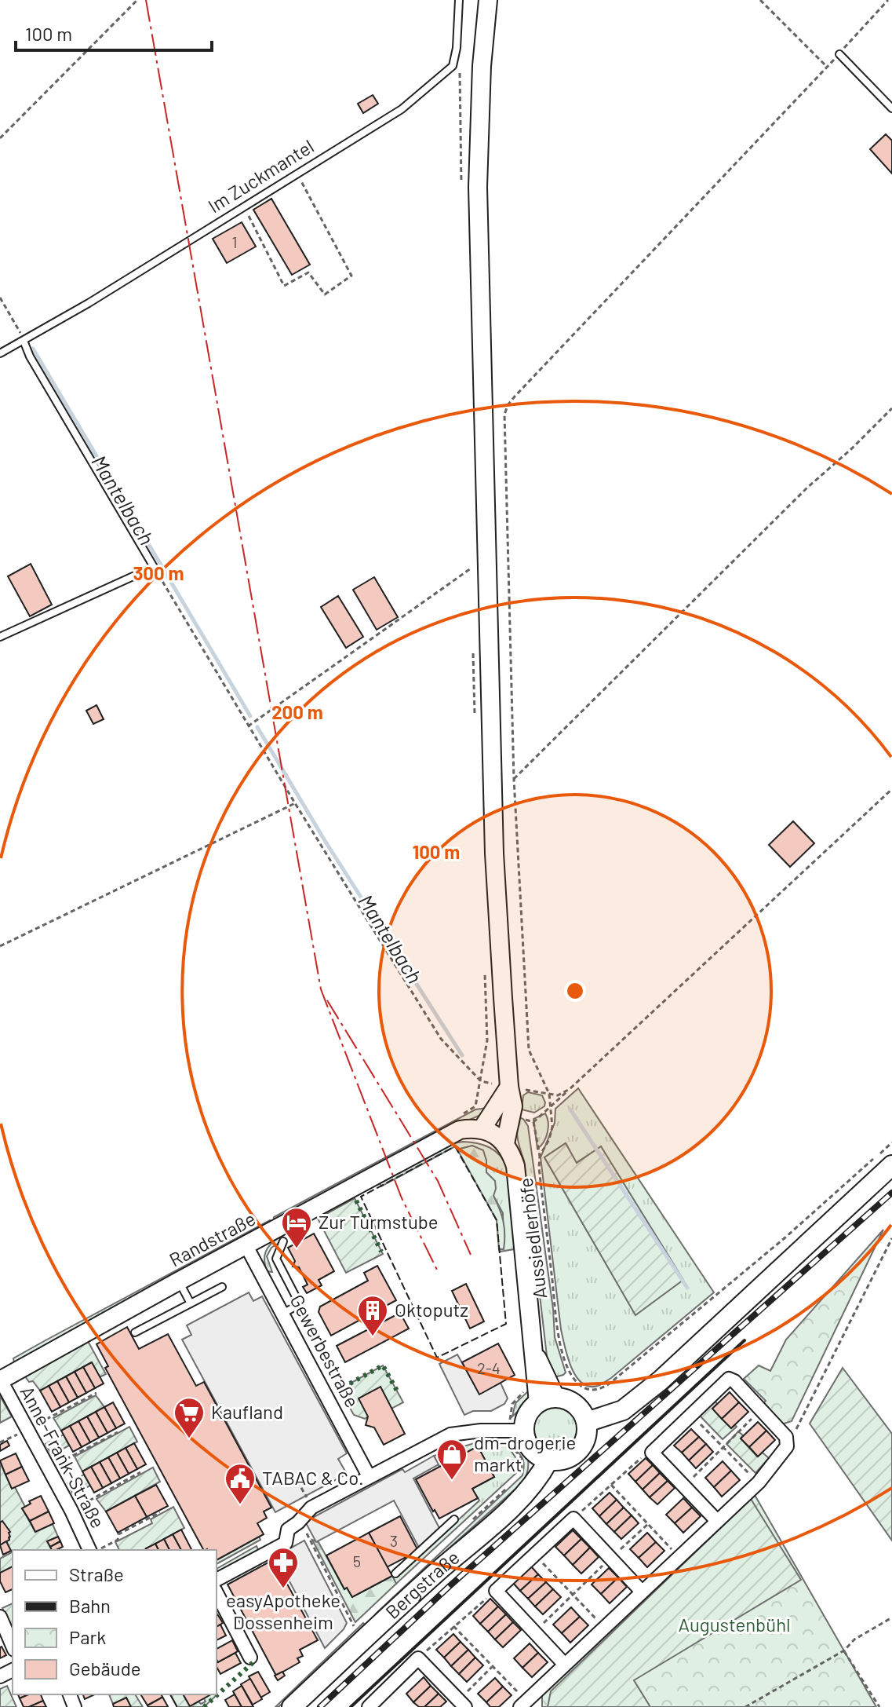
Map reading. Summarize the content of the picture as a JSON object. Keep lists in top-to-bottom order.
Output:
{
  "streets": {
    "main road": ["Bergstraße"],
    "street": ["Randstraße", "Gewerbestraße", "Anne-Frank-Straße"],
    "lane": ["Im Zuckmantel"],
    "path": ["Aussiedlerhöfe"]
  },
  "crossings": [
    ["Randstraße", "Gewerbestraße"],
    ["Randstraße", "Anne-Frank-Straße"]
  ],
  "water": ["Mantelbach"],
  "parks": ["Augustenbühl"],
  "places": {
    "hotel": ["Zur Turmstube"],
    "building": ["Oktoputz"],
    "supermarket": ["Kaufland"],
    "shop": ["dm-drogerie markt"],
    "public building": ["TABAC & Co."],
    "pharmacy": ["easyApotheke Dossenheim"]
  },
  "house_numbers": [
    "1",
    "2-4",
    "3",
    "5"
  ],
  "legend": [
    "Straße",
    "Bahn",
    "Park",
    "Gebäude"
  ],
  "scale_bar": "100 m",
  "rings": ["300 m", "200 m", "100 m"]
}
